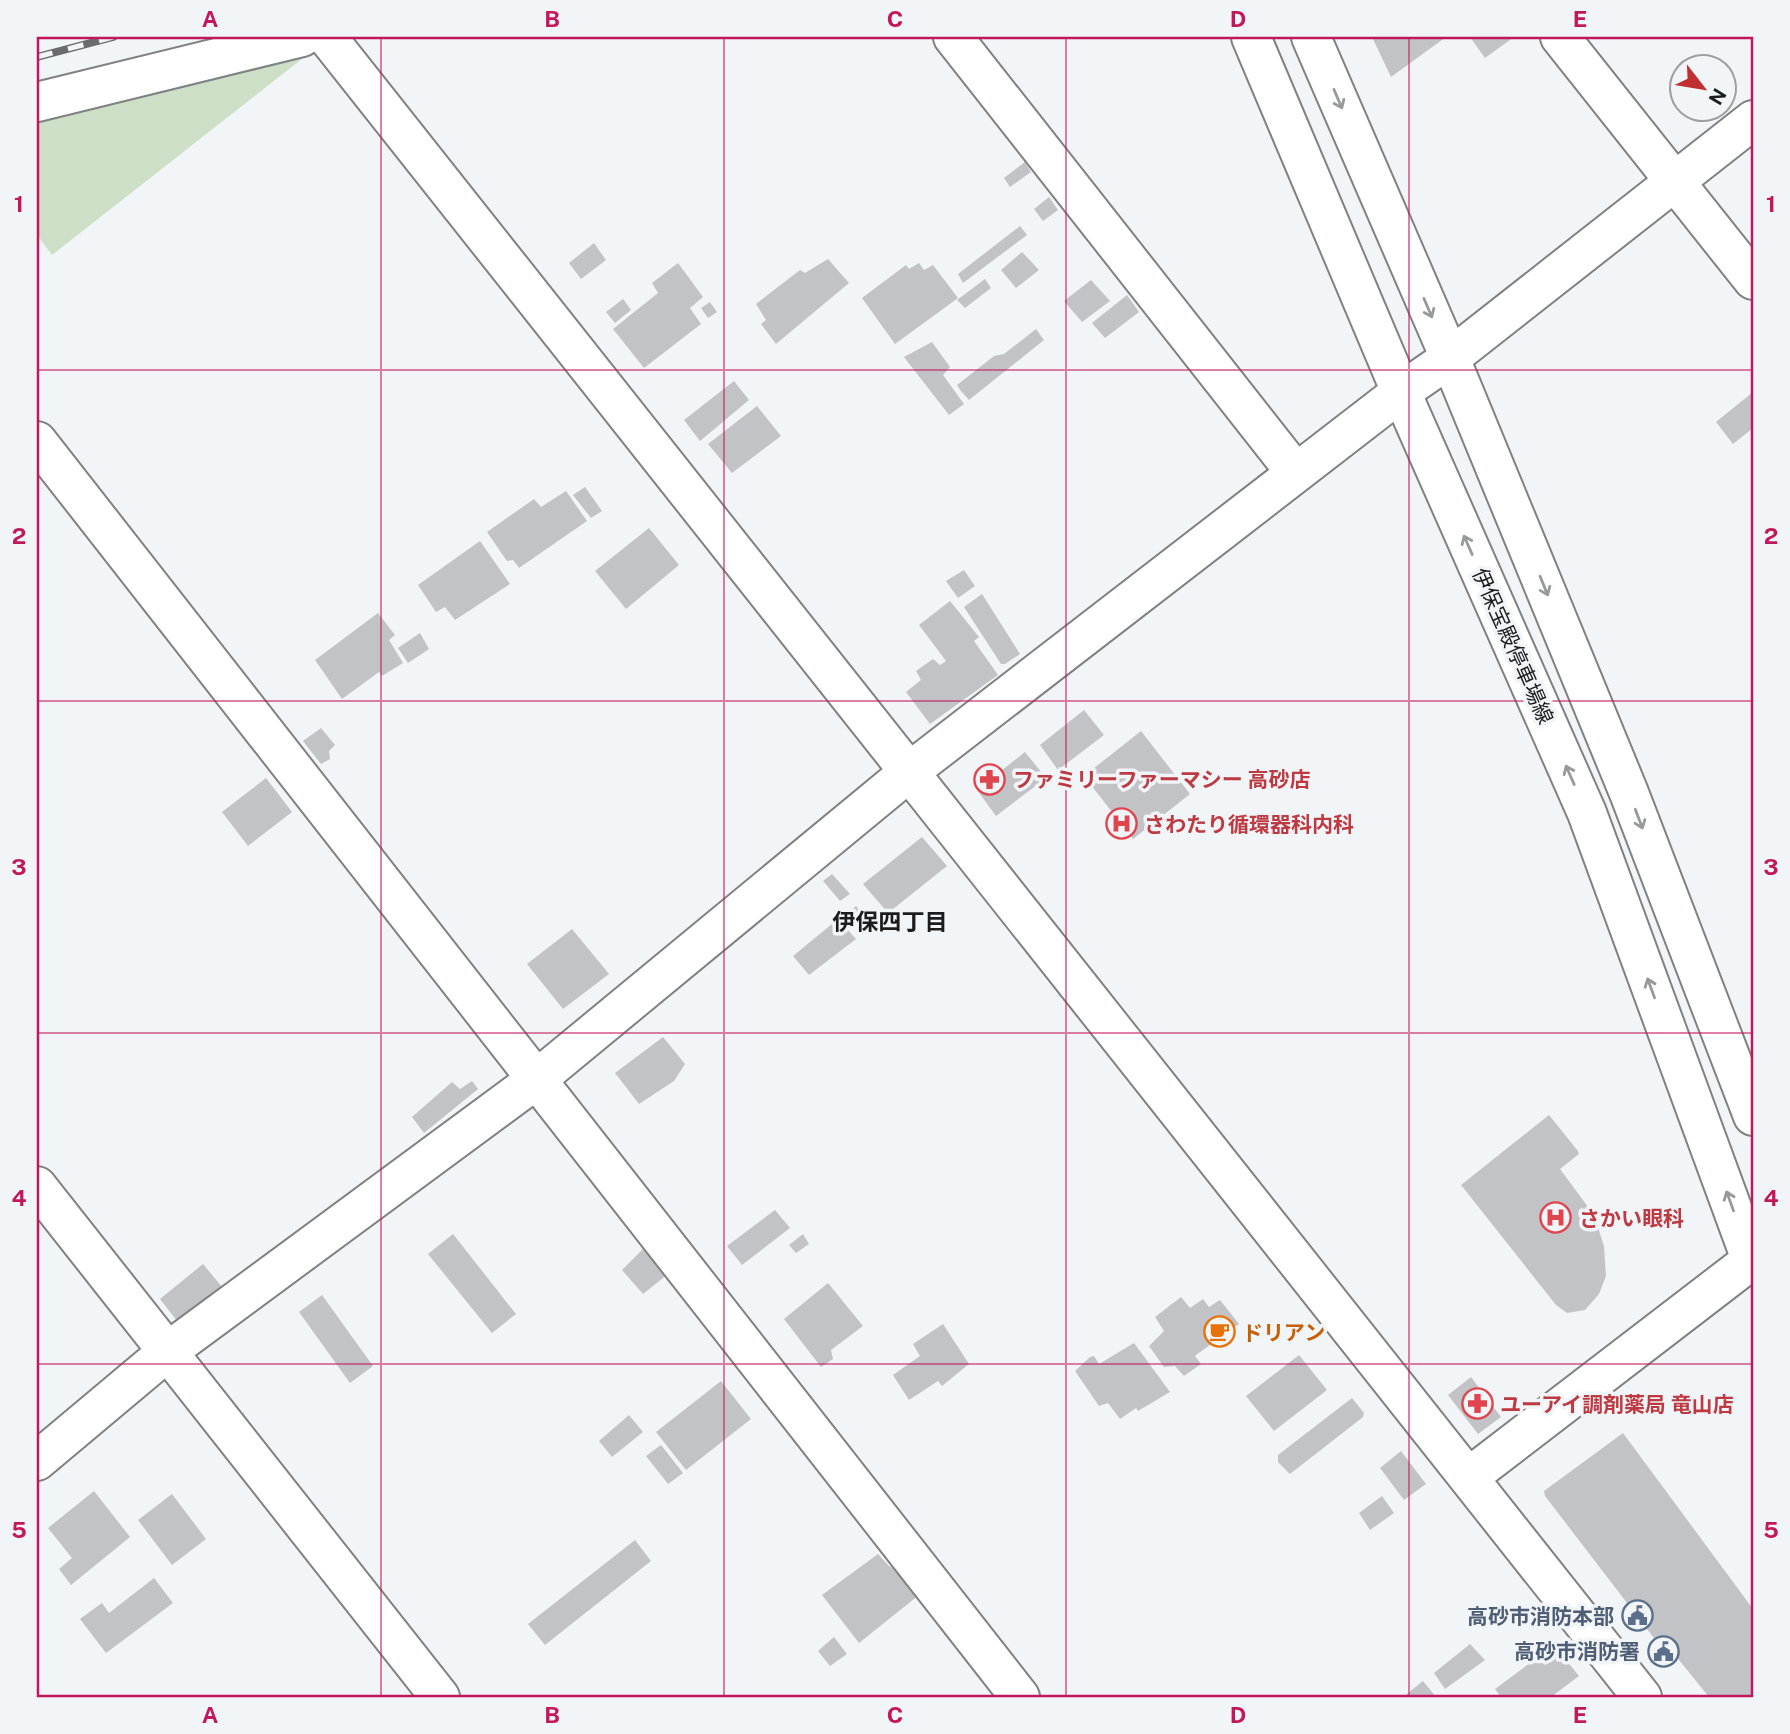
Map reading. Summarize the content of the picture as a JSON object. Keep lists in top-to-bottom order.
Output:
{
  "streets": {
    "street": ["伊保宝殿停車場線"]
  },
  "districts": ["伊保四丁目"],
  "places": {
    "pharmacy": ["ファミリーファーマシー 高砂店", "ユーアイ調剤薬局 竜山店"],
    "hospital": ["さわたり循環器科内科", "さかい眼科"],
    "cafe": ["ドリアン"],
    "public building": ["高砂市消防本部", "高砂市消防署"]
  },
  "north": "bottom right",
  "grid": {
    "columns": [
      "A",
      "B",
      "C",
      "D",
      "E"
    ],
    "rows": [
      "1",
      "2",
      "3",
      "4",
      "5"
    ]
  }
}
